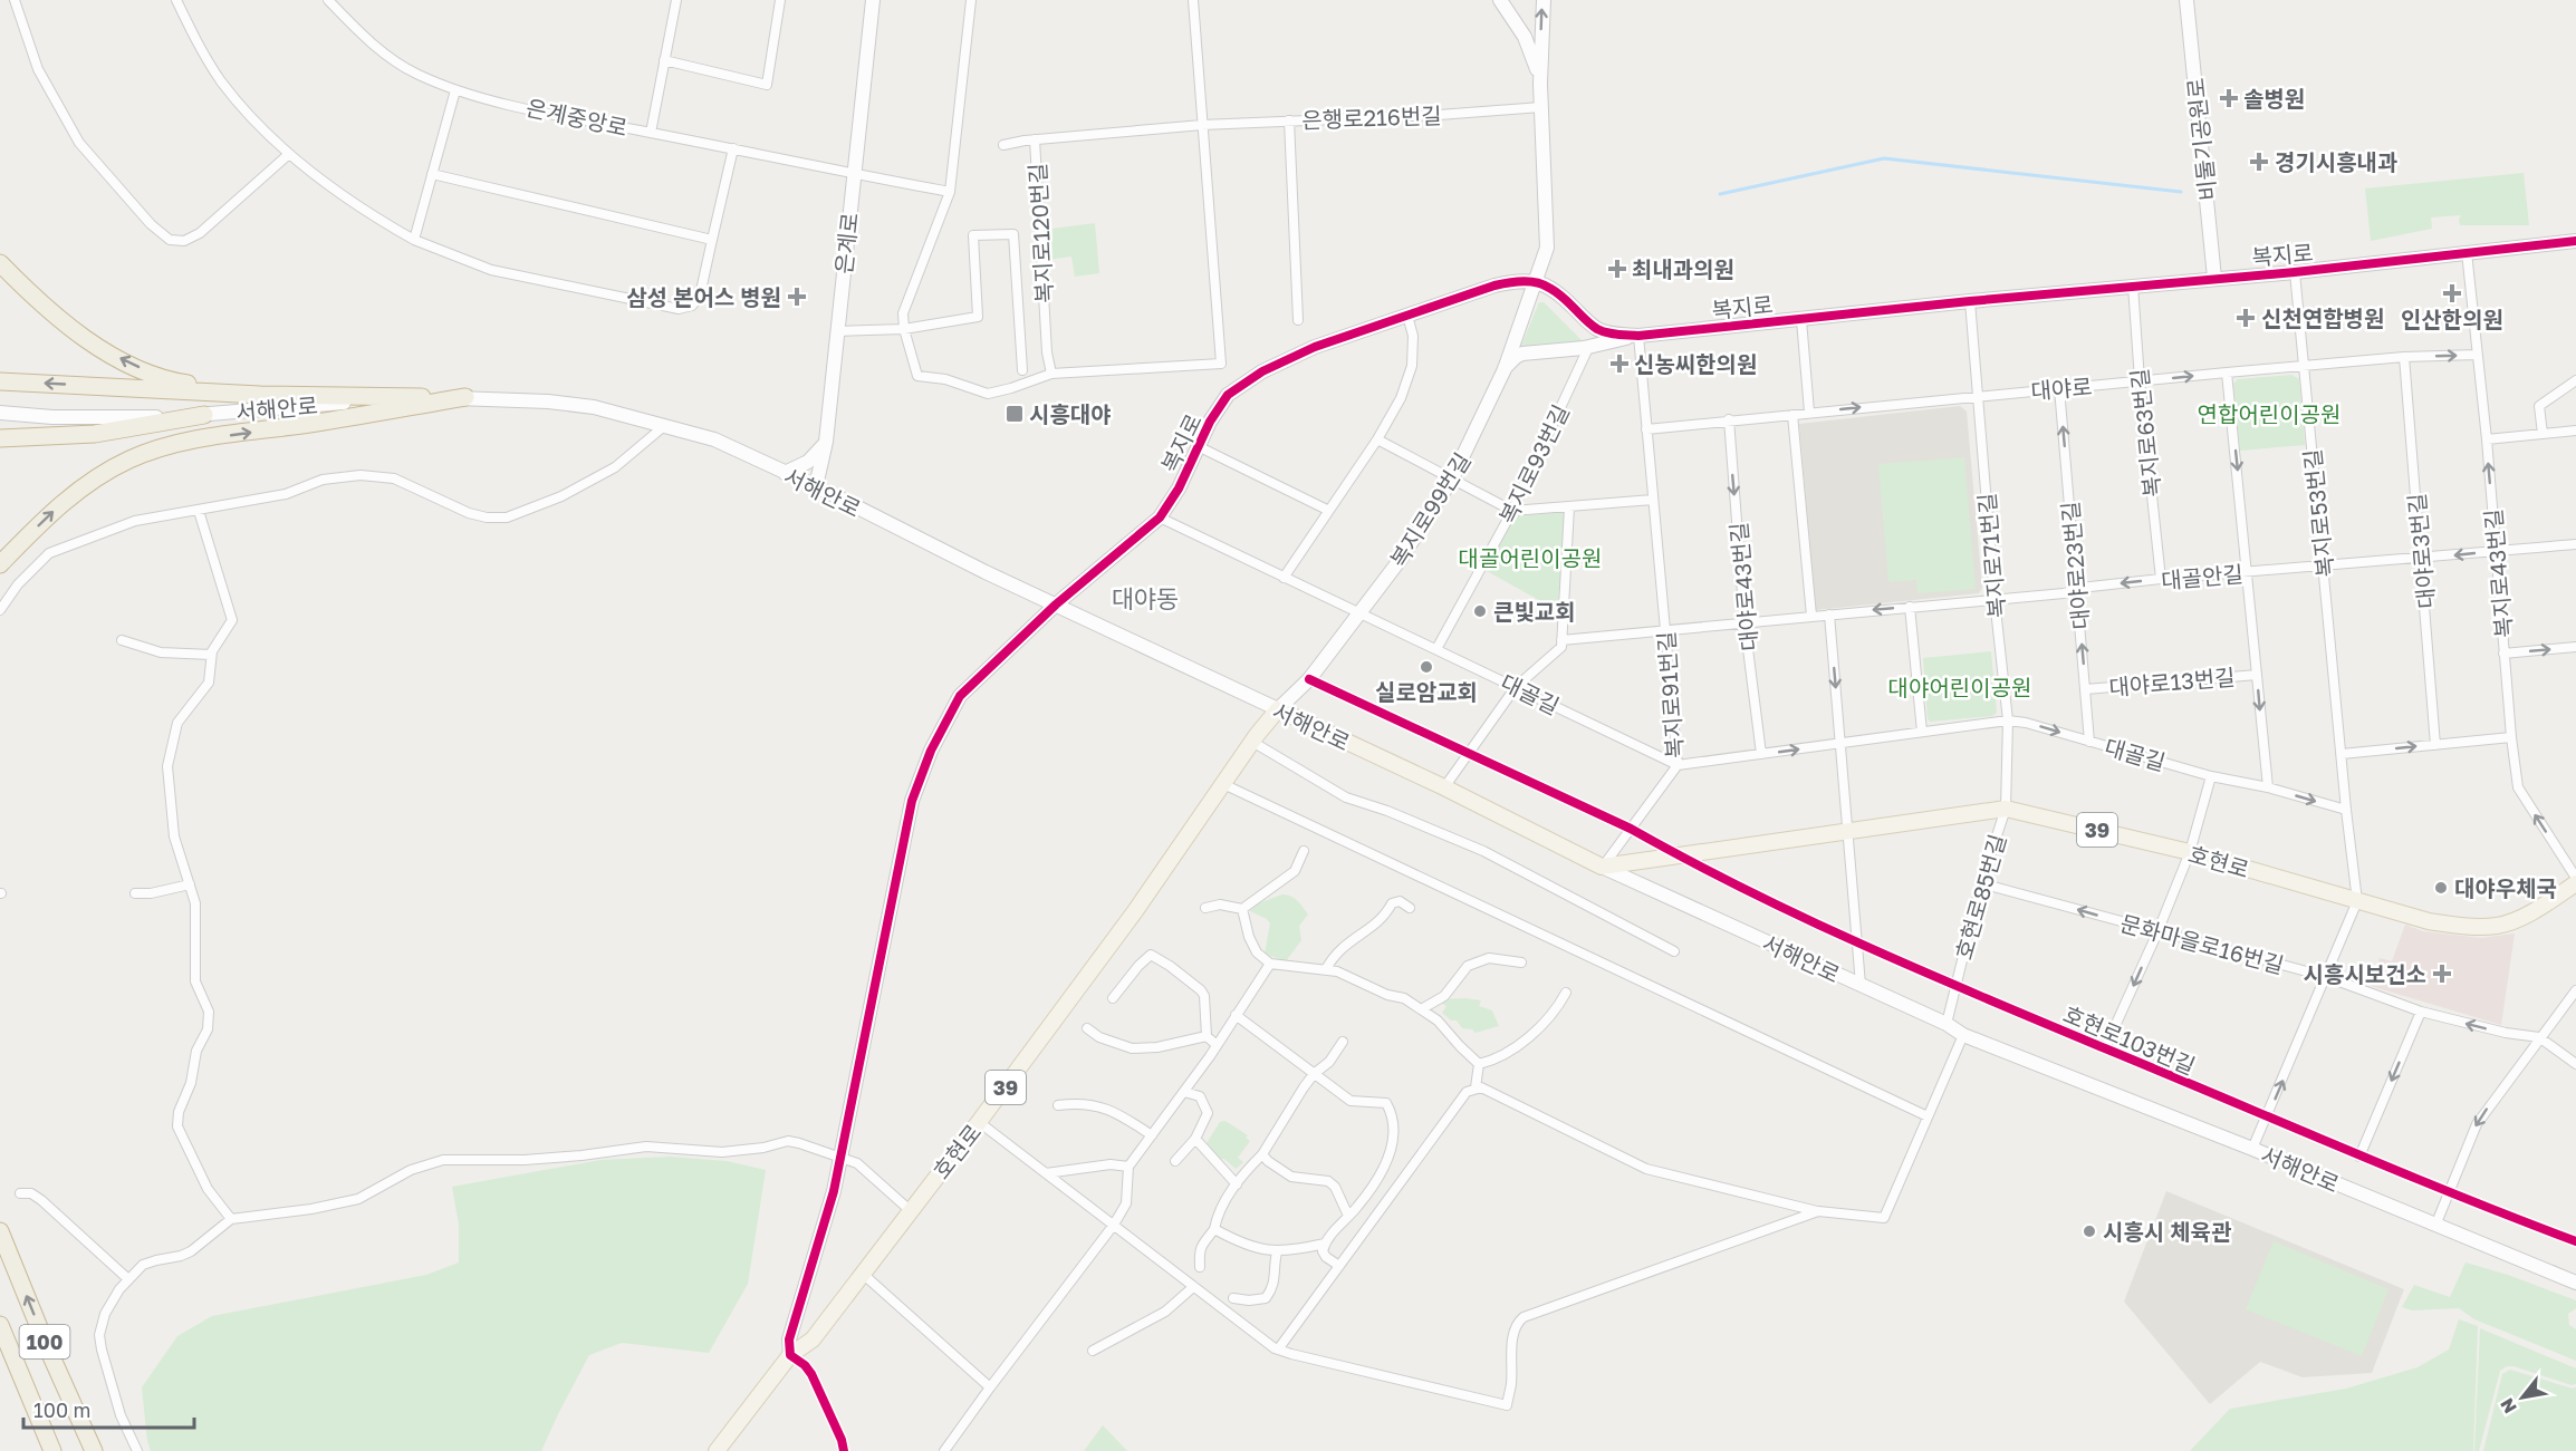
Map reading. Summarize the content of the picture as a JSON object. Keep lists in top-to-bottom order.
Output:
{
  "streets": {
    "highway": ["100"],
    "main road": ["서해안로", "39", "호현로"],
    "street": [
      "은계중앙로",
      "은행로216번길",
      "비둘기공원로",
      "복지로120번길",
      "은계로",
      "복지로",
      "대야로",
      "복지로63번길",
      "복지로93번길",
      "복지로99번길",
      "복지로53번길",
      "대야로3번길",
      "복지로71번길",
      "대야로23번길",
      "복지로43번길",
      "대골안길",
      "대야로43번길",
      "대야로13번길",
      "대골길",
      "복지로91번길",
      "호현로85번길",
      "문화마을로16번길",
      "호현로103번길"
    ]
  },
  "crossings": [
    ["은계중앙로", "은계로"],
    ["은행로216번길", "복지로120번길"],
    ["비둘기공원로", "복지로"],
    ["은계로", "서해안로"],
    ["복지로", "서해안로"],
    ["복지로", "복지로63번길"],
    ["복지로", "복지로99번길"],
    ["복지로", "복지로53번길"],
    ["복지로", "복지로71번길"],
    ["복지로", "복지로43번길"],
    ["복지로", "대골길"],
    ["복지로", "복지로91번길"],
    ["복지로", "호현로"],
    ["대야로", "복지로63번길"],
    ["대야로", "복지로53번길"],
    ["대야로", "대야로3번길"],
    ["대야로", "복지로71번길"],
    ["대야로", "대야로23번길"],
    ["대야로", "복지로43번길"],
    ["대야로", "대야로43번길"],
    ["대야로", "대야로13번길"],
    ["대야로", "복지로91번길"],
    ["서해안로", "복지로99번길"],
    ["서해안로", "복지로91번길"],
    ["서해안로", "호현로"],
    ["서해안로", "호현로85번길"],
    ["복지로63번길", "대골안길"],
    ["복지로93번길", "대골길"],
    ["복지로99번길", "대골길"],
    ["복지로99번길", "호현로"],
    ["복지로99번길", "호현로103번길"],
    ["복지로53번길", "대골안길"],
    ["복지로53번길", "대골길"],
    ["복지로53번길", "호현로"],
    ["대야로3번길", "대골안길"],
    ["복지로71번길", "대골안길"],
    ["복지로71번길", "대골길"],
    ["복지로71번길", "호현로"],
    ["복지로71번길", "호현로85번길"],
    ["대야로23번길", "대골안길"],
    ["대야로23번길", "대야로13번길"],
    ["대야로23번길", "대골길"],
    ["복지로43번길", "대골안길"],
    ["대골안길", "대야로43번길"],
    ["대골안길", "대야로13번길"],
    ["대골안길", "복지로91번길"],
    ["대야로43번길", "대골길"],
    ["대야로13번길", "대골길"],
    ["대골길", "복지로91번길"],
    ["복지로91번길", "호현로"],
    ["복지로91번길", "호현로103번길"],
    ["호현로", "호현로85번길"],
    ["호현로", "호현로103번길"],
    ["호현로85번길", "문화마을로16번길"],
    ["호현로85번길", "호현로103번길"]
  ],
  "one_way": [
    "대야로",
    "대야로23번길",
    "복지로43번길",
    "대야로13번길",
    "문화마을로16번길"
  ],
  "districts": ["대야동"],
  "parks": ["연합어린이공원", "대골어린이공원", "대야어린이공원"],
  "places": {
    "health": [
      "솔병원",
      "경기시흥내과",
      "최내과의원",
      "인산한의원",
      "삼성 본어스 병원",
      "신천연합병원",
      "신농씨한의원",
      "시흥시보건소"
    ],
    "transit": ["시흥대야"],
    "other": [
      "큰빛교회",
      "실로암교회",
      "대야우체국",
      "시흥시 체육관"
    ]
  },
  "scale_bar": "100 m",
  "north": "bottom left"
}
